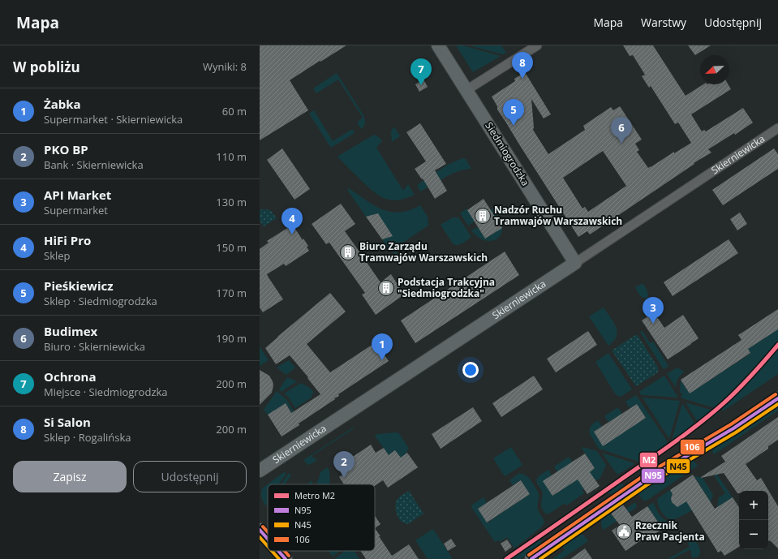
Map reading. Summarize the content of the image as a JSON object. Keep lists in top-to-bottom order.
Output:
{
  "streets": {
    "street": ["Siedmiogrodzka", "Skierniewicka"]
  },
  "crossings": [
    ["Siedmiogrodzka", "Skierniewicka"]
  ],
  "places": {
    "building": ["Nadzór Ruchu Tramwajów Warszawskich", "Biuro Zarządu Tramwajów Warszawskich", "Podstacja Trakcyjna \"Siedmiogrodzka\""],
    "public building": ["Rzecznik Praw Pacjenta"]
  },
  "lines": [
    "metro line M2",
    "transit line 106",
    "transit line N95",
    "transit line N45"
  ],
  "legend": [
    "Metro M2",
    "N95",
    "N45",
    "106"
  ],
  "north": "bottom left",
  "page": {
    "header": "Mapa",
    "nav": ["Mapa", "Warstwy", "Udostępnij"],
    "heading": ["W pobliżu", "Wyniki: 8"],
    "pins": [
      "8",
      "7",
      "5",
      "6",
      "4",
      "3",
      "1",
      "2"
    ],
    "list": [
      {
        "mark": "1",
        "name": "Żabka",
        "note": "Supermarket · Skierniewicka",
        "value": "60 m"
      },
      {
        "mark": "2",
        "name": "PKO BP",
        "note": "Bank · Skierniewicka",
        "value": "110 m"
      },
      {
        "mark": "3",
        "name": "API Market",
        "note": "Supermarket",
        "value": "130 m"
      },
      {
        "mark": "4",
        "name": "HiFi Pro",
        "note": "Sklep",
        "value": "150 m"
      },
      {
        "mark": "5",
        "name": "Pieśkiewicz",
        "note": "Sklep · Siedmiogrodzka",
        "value": "170 m"
      },
      {
        "mark": "6",
        "name": "Budimex",
        "note": "Biuro · Skierniewicka",
        "value": "190 m"
      },
      {
        "mark": "7",
        "name": "Ochrona",
        "note": "Miejsce · Siedmiogrodzka",
        "value": "200 m"
      },
      {
        "mark": "8",
        "name": "Si Salon",
        "note": "Sklep · Rogalińska",
        "value": "200 m"
      }
    ],
    "buttons": ["Zapisz", "Udostępnij"],
    "map_buttons": ["+", "−"]
  }
}
